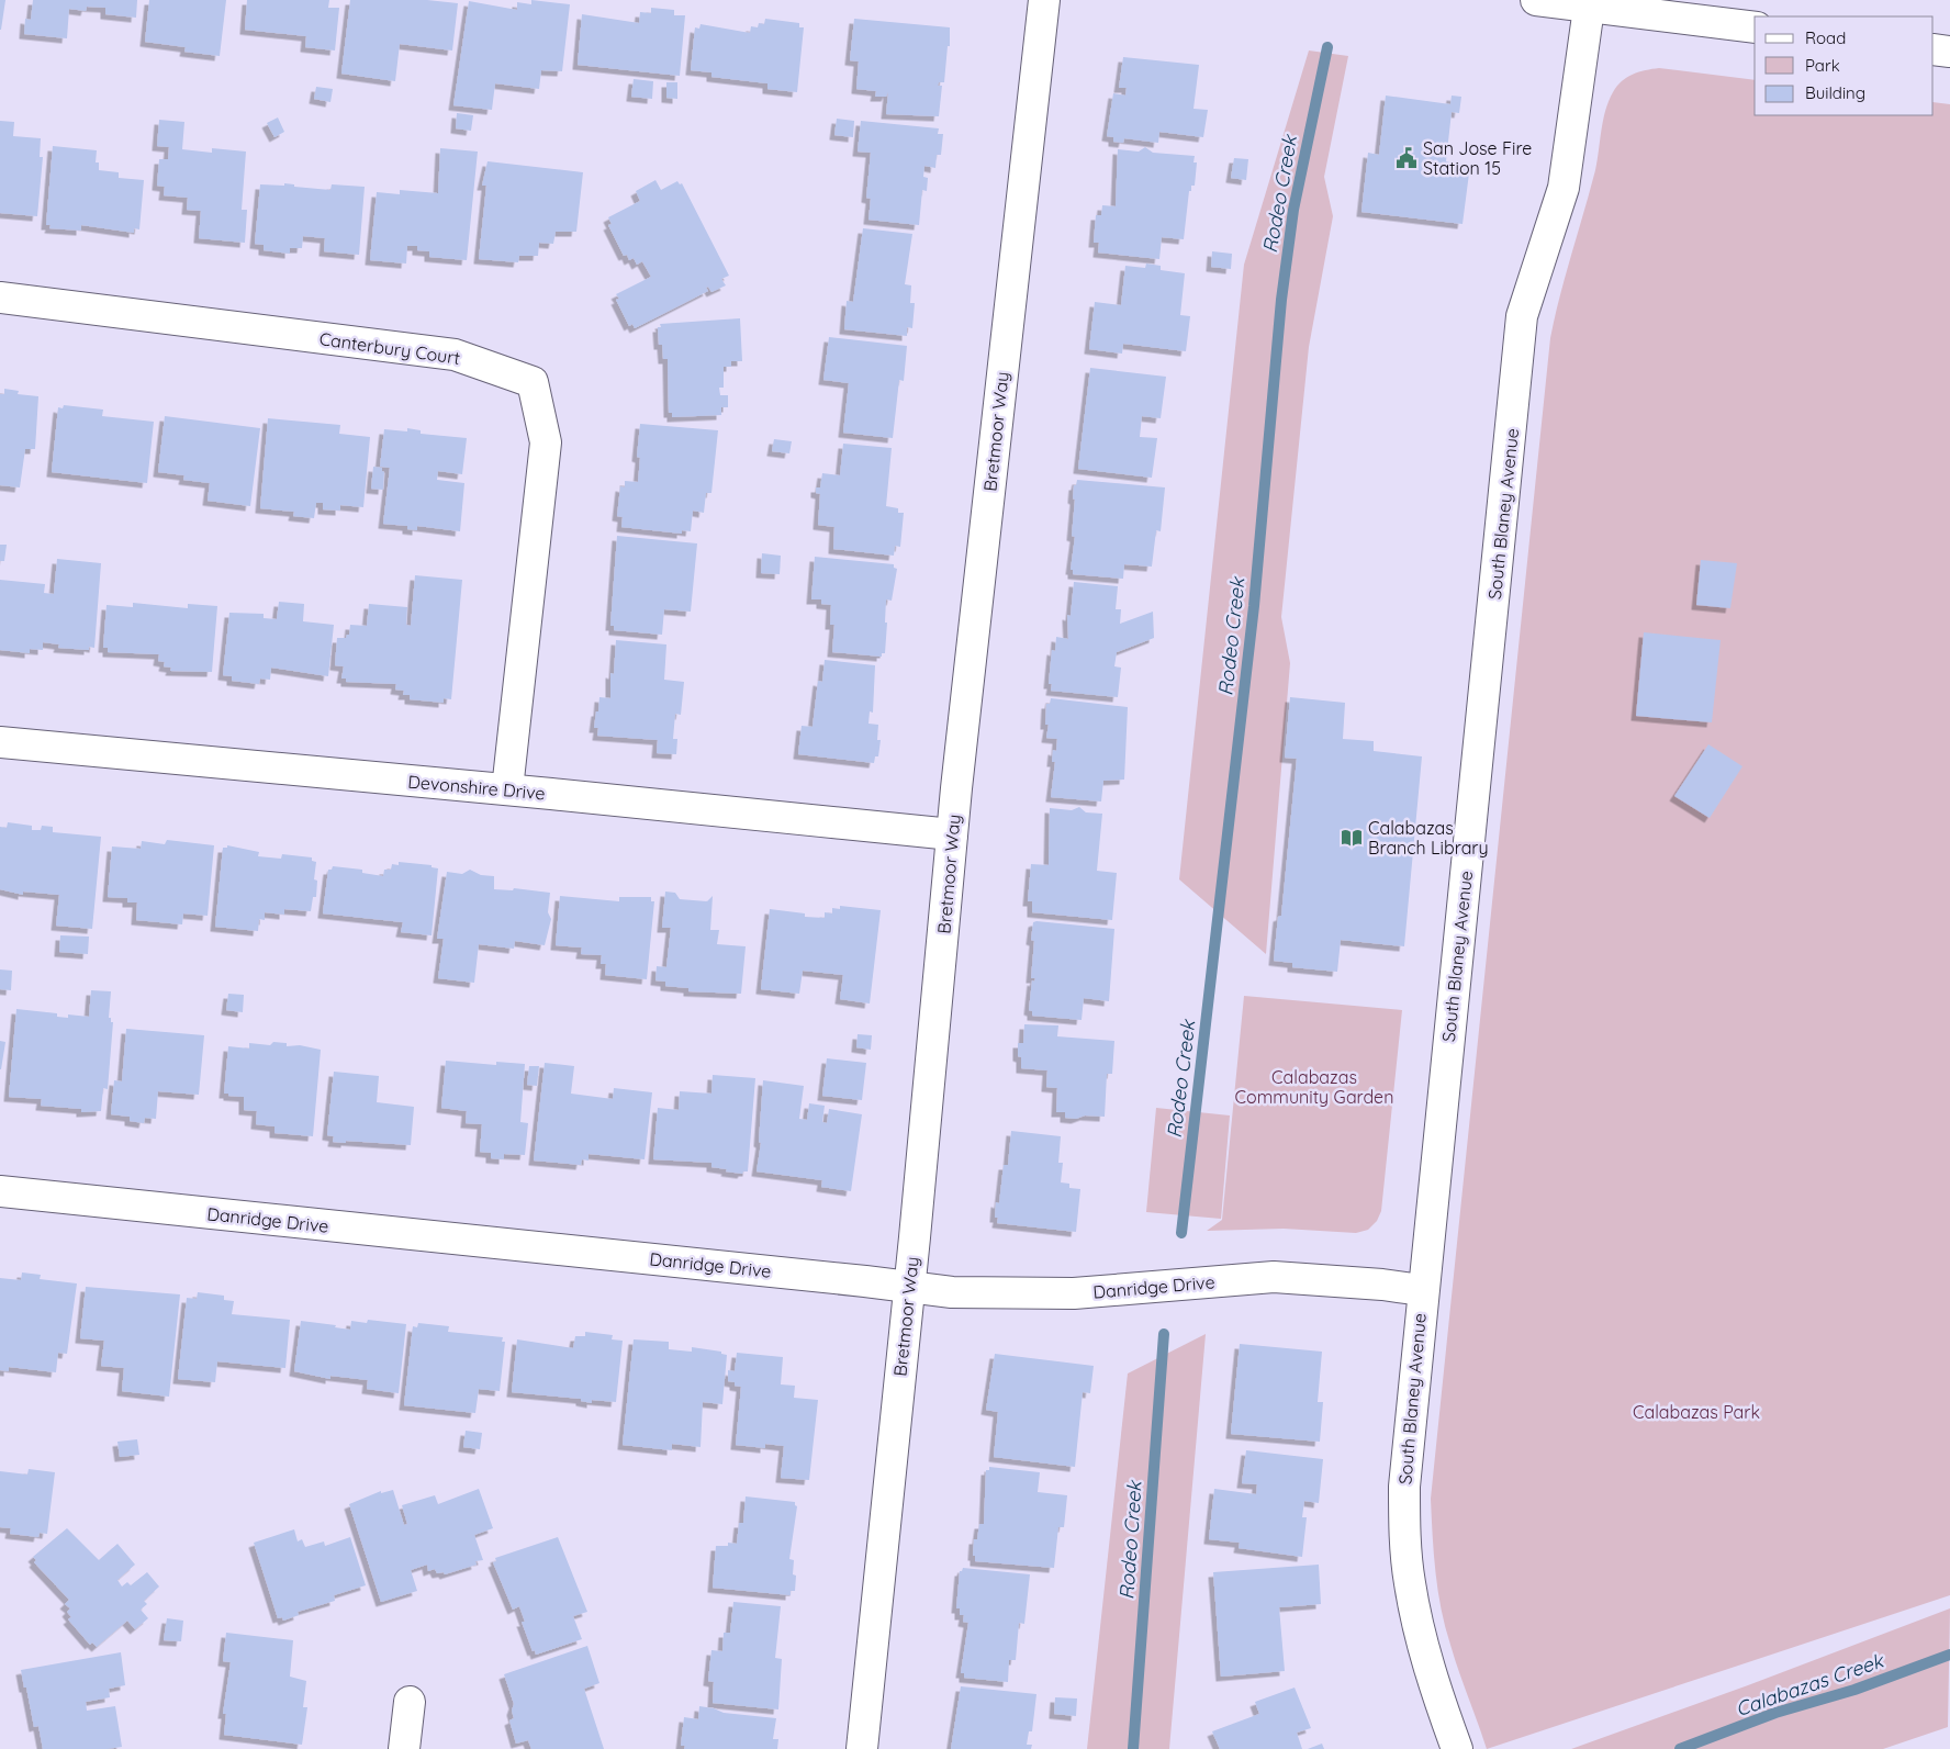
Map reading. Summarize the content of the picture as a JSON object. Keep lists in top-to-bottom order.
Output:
{
  "streets": {
    "street": [
      "Canterbury Court",
      "Bretmoor Way",
      "South Blaney Avenue",
      "Devonshire Drive",
      "Danridge Drive"
    ]
  },
  "crossings": [
    ["Canterbury Court", "Devonshire Drive"],
    ["Bretmoor Way", "Devonshire Drive"],
    ["Bretmoor Way", "Danridge Drive"],
    ["South Blaney Avenue", "Danridge Drive"]
  ],
  "water": ["Rodeo Creek", "Calabazas Creek"],
  "parks": ["Calabazas Community Garden", "Calabazas Park"],
  "places": {
    "public building": ["San Jose Fire Station 15"],
    "library": ["Calabazas Branch Library"]
  },
  "legend": ["Road", "Park", "Building"]
}
